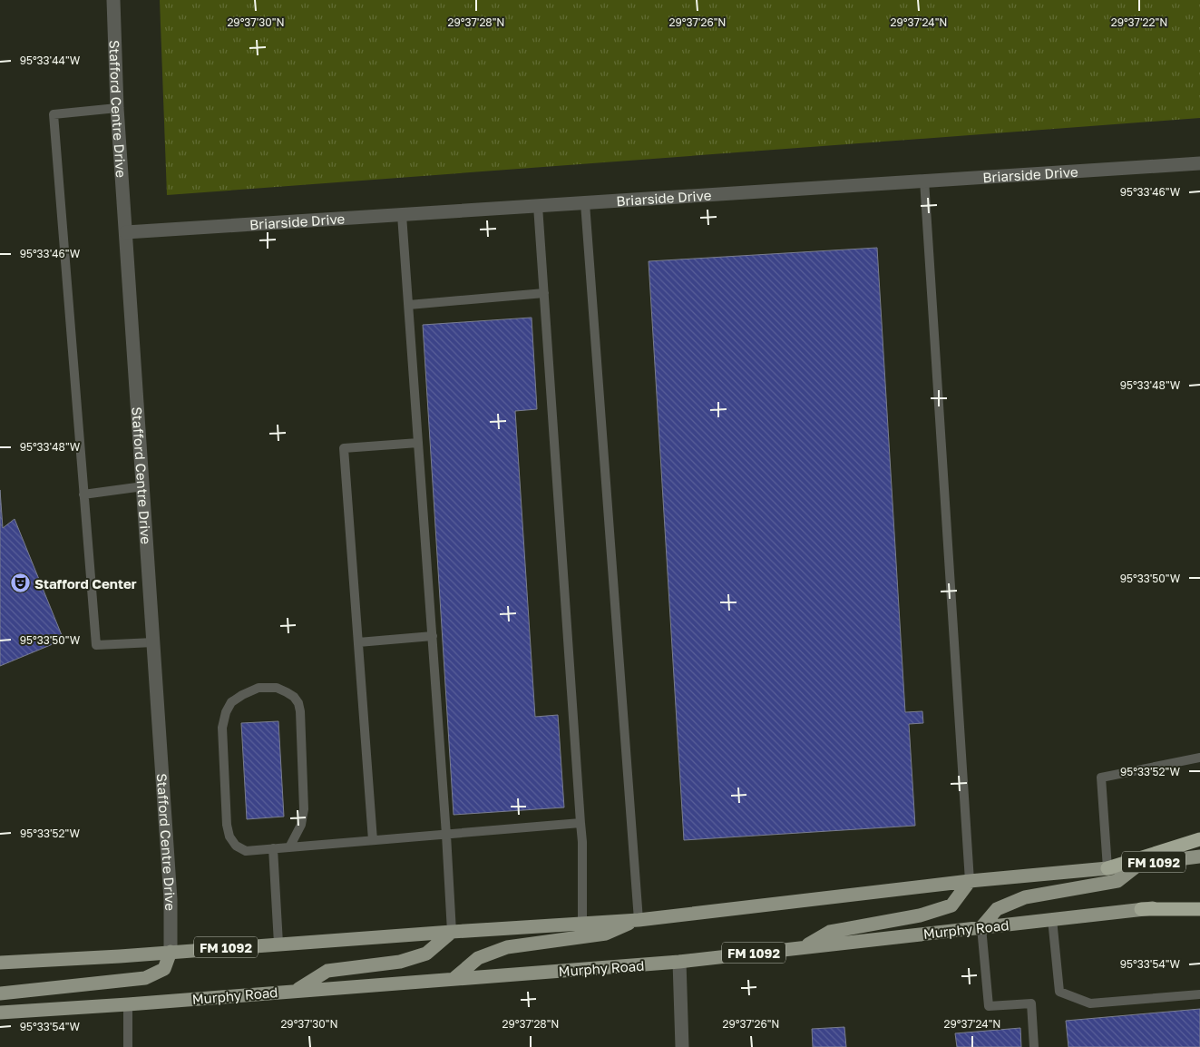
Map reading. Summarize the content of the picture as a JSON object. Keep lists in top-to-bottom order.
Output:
{
  "streets": {
    "main road": ["FM 1092", "Murphy Road"],
    "street": ["Stafford Centre Drive", "Briarside Drive"]
  },
  "crossings": [
    ["Stafford Centre Drive", "Briarside Drive"],
    ["Stafford Centre Drive", "FM 1092"]
  ],
  "places": {
    "theatre": ["Stafford Center"]
  },
  "coordinates": [
    "29°37'30\"N",
    "29°37'28\"N",
    "29°37'26\"N",
    "29°37'24\"N",
    "29°37'22\"N",
    "95°33'44\"W",
    "95°33'46\"W",
    "95°33'48\"W",
    "95°33'50\"W",
    "95°33'52\"W",
    "95°33'54\"W"
  ]
}
